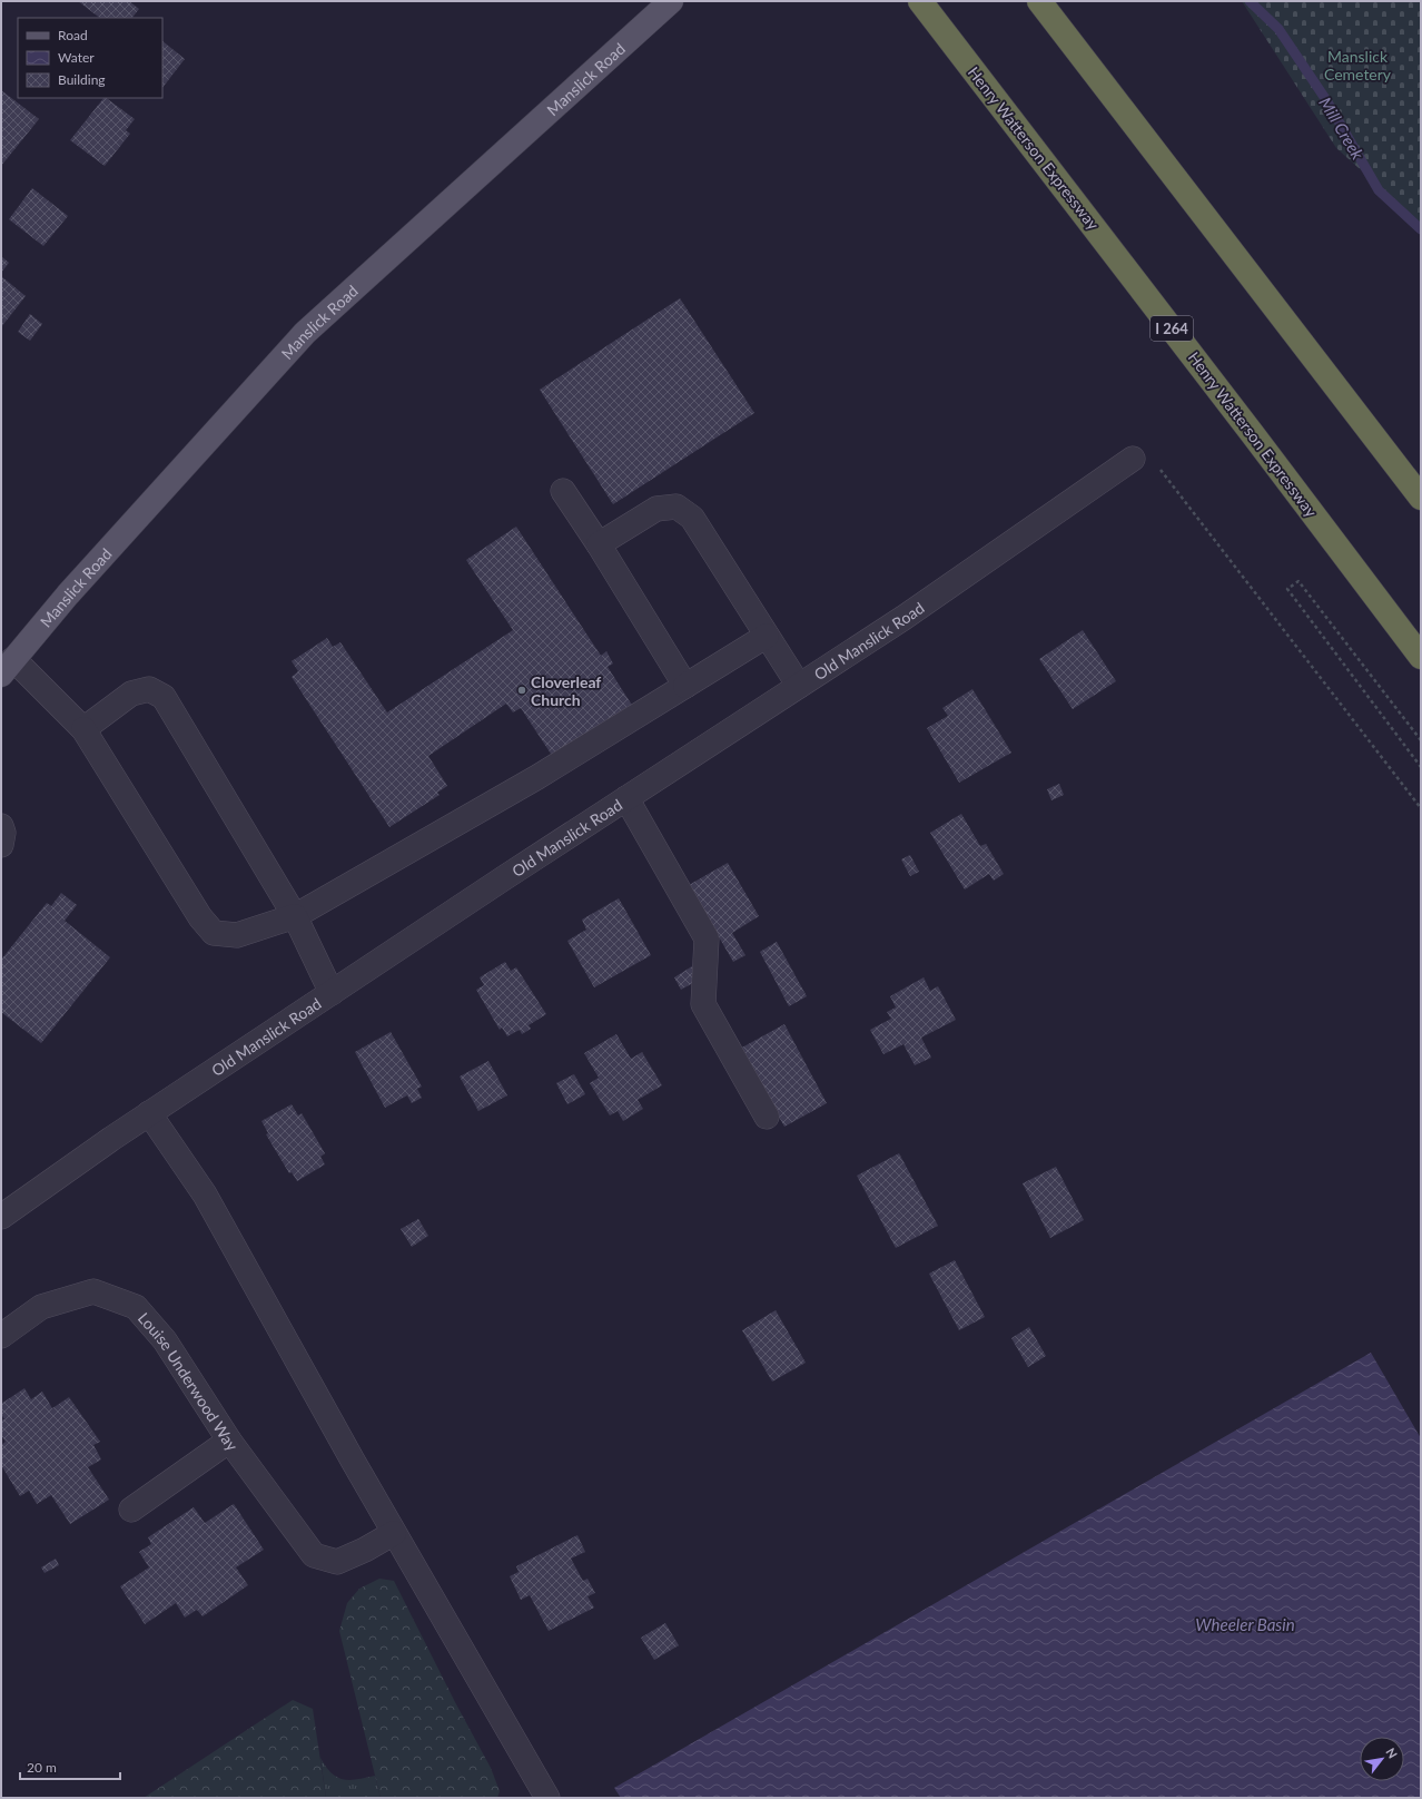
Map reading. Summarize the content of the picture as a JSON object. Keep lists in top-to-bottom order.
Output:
{
  "streets": {
    "highway": ["Henry Watterson Expressway", "I 264"],
    "main road": ["Manslick Road"],
    "street": ["Old Manslick Road", "Louise Underwood Way"]
  },
  "water": ["Mill Creek", "Wheeler Basin"],
  "parks": ["Manslick Cemetery"],
  "places": ["Cloverleaf Church"],
  "legend": ["Road", "Water", "Building"],
  "scale_bar": "20 m",
  "north": "top right"
}
